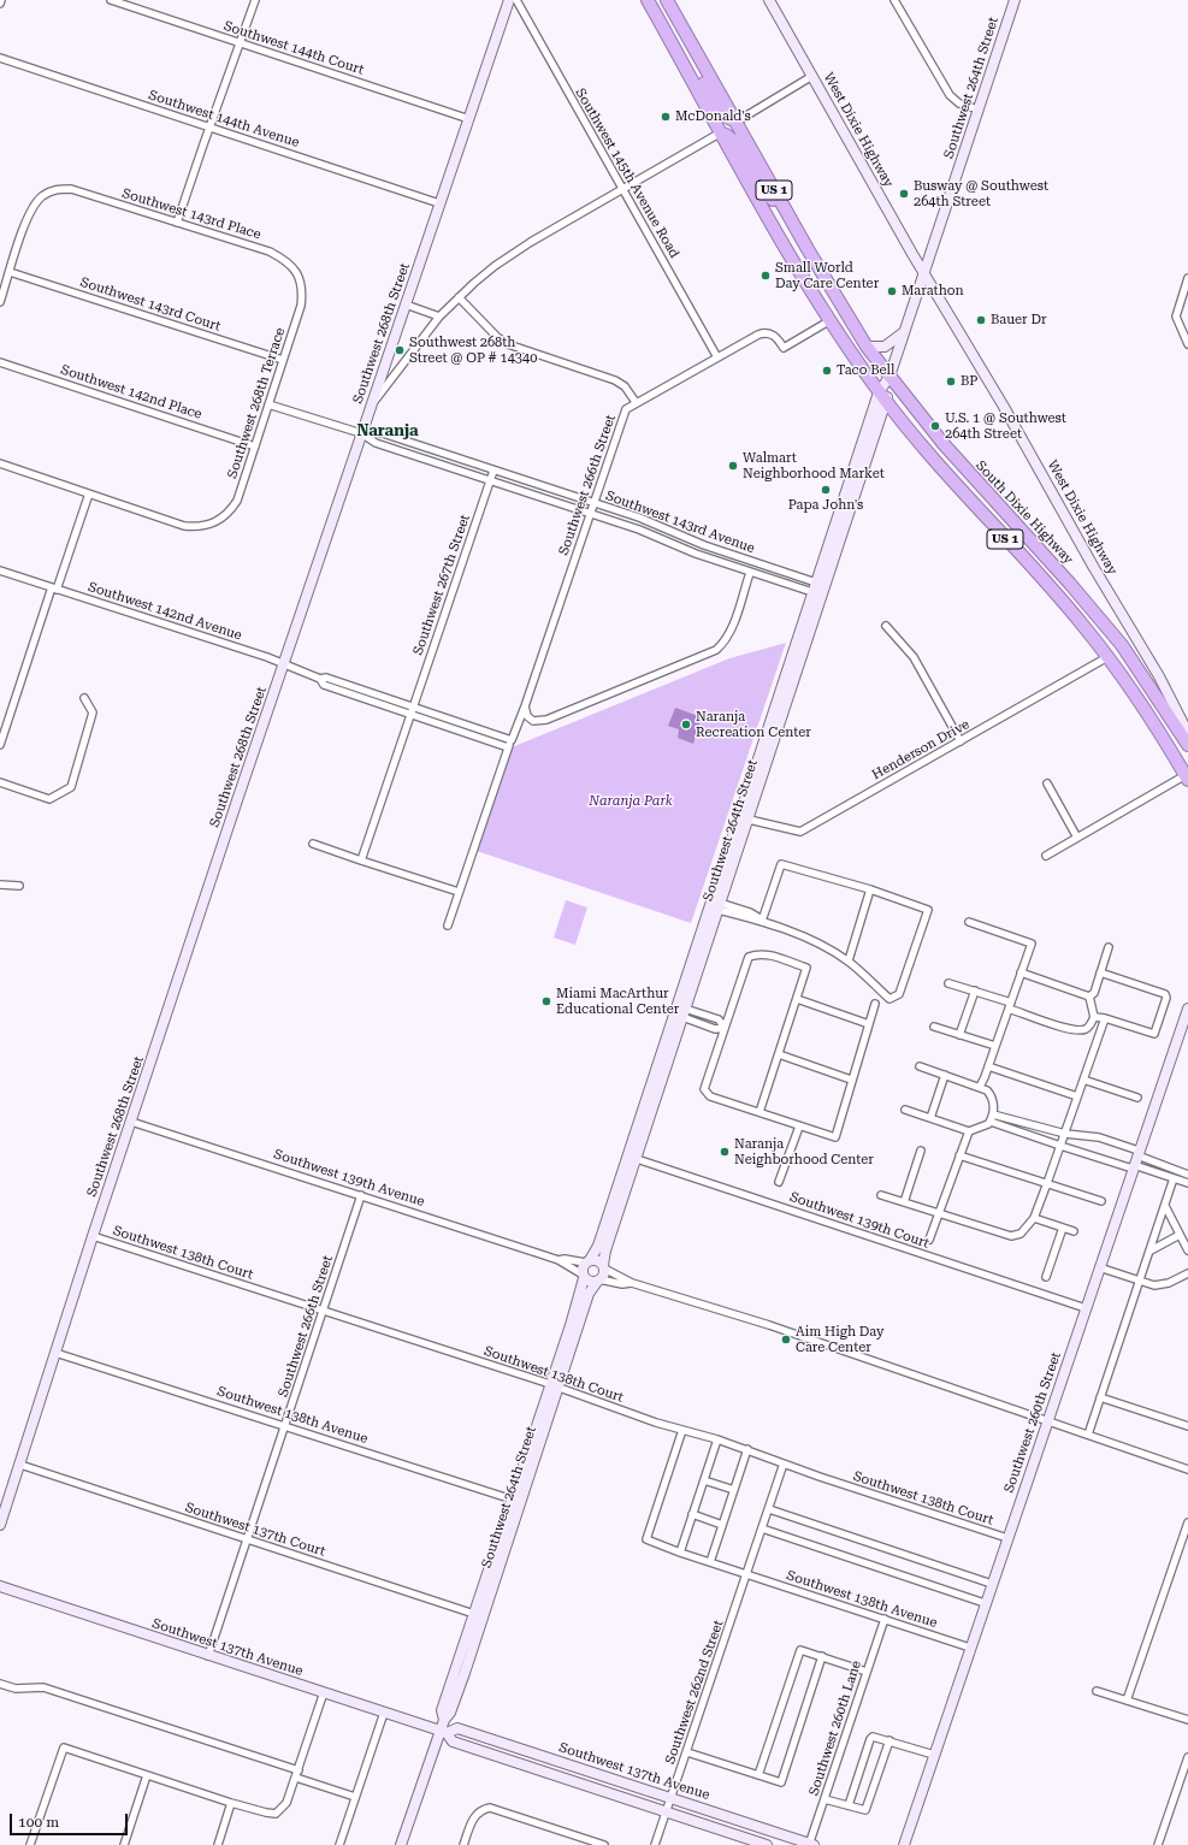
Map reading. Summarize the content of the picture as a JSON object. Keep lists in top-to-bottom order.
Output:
{
  "streets": {
    "highway": ["US 1", "South Dixie Highway"],
    "street": [
      "Southwest 144th Court",
      "Southwest 264th Street",
      "Southwest 144th Avenue",
      "West Dixie Highway",
      "Southwest 145th Avenue Road",
      "Southwest 143rd Place",
      "Southwest 143rd Court",
      "Southwest 268th Street",
      "Southwest 142nd Place",
      "Southwest 268th Terrace",
      "Southwest 266th Street",
      "Southwest 143rd Avenue",
      "Southwest 267th Street",
      "Southwest 142nd Avenue",
      "Henderson Drive",
      "Southwest 139th Avenue",
      "Southwest 139th Court",
      "Southwest 138th Court",
      "Southwest 138th Avenue",
      "Southwest 260th Street",
      "Southwest 137th Court",
      "Southwest 137th Avenue",
      "Southwest 262nd Street",
      "Southwest 260th Lane"
    ]
  },
  "crossings": [
    ["Southwest 144th Court", "Southwest 268th Street"],
    ["Southwest 264th Street", "West Dixie Highway"],
    ["Southwest 264th Street", "US 1"],
    ["Southwest 264th Street", "South Dixie Highway"],
    ["Southwest 264th Street", "Southwest 143rd Avenue"],
    ["Southwest 264th Street", "Henderson Drive"],
    ["Southwest 264th Street", "Southwest 139th Avenue"],
    ["Southwest 264th Street", "Southwest 139th Court"],
    ["Southwest 264th Street", "Southwest 138th Court"],
    ["Southwest 264th Street", "Southwest 138th Avenue"],
    ["Southwest 264th Street", "Southwest 137th Court"],
    ["Southwest 264th Street", "Southwest 137th Avenue"],
    ["Southwest 144th Avenue", "Southwest 268th Street"],
    ["Southwest 145th Avenue Road", "Southwest 266th Street"],
    ["US 1", "Southwest 266th Street"],
    ["US 1", "Henderson Drive"],
    ["Southwest 143rd Place", "Southwest 143rd Court"],
    ["Southwest 143rd Place", "Southwest 268th Terrace"],
    ["Southwest 143rd Court", "Southwest 268th Terrace"],
    ["Southwest 268th Street", "Southwest 143rd Avenue"],
    ["Southwest 268th Street", "Southwest 142nd Avenue"],
    ["Southwest 268th Street", "Southwest 139th Avenue"],
    ["Southwest 268th Street", "Southwest 138th Court"],
    ["Southwest 268th Street", "Southwest 138th Avenue"],
    ["Southwest 268th Street", "Southwest 137th Court"],
    ["Southwest 142nd Place", "Southwest 268th Terrace"],
    ["Southwest 268th Terrace", "Southwest 143rd Avenue"],
    ["Southwest 266th Street", "Southwest 143rd Avenue"],
    ["Southwest 266th Street", "Southwest 139th Avenue"],
    ["Southwest 266th Street", "Southwest 138th Court"],
    ["Southwest 266th Street", "Southwest 138th Avenue"],
    ["Southwest 266th Street", "Southwest 137th Court"],
    ["Southwest 266th Street", "Southwest 137th Avenue"],
    ["Southwest 143rd Avenue", "Southwest 267th Street"],
    ["Southwest 267th Street", "Southwest 142nd Avenue"],
    ["Southwest 139th Court", "Southwest 260th Street"],
    ["Southwest 138th Court", "Southwest 138th Avenue"],
    ["Southwest 138th Court", "Southwest 260th Street"],
    ["Southwest 138th Court", "Southwest 262nd Street"],
    ["Southwest 138th Avenue", "Southwest 260th Street"],
    ["Southwest 138th Avenue", "Southwest 262nd Street"],
    ["Southwest 138th Avenue", "Southwest 260th Lane"],
    ["Southwest 137th Avenue", "Southwest 262nd Street"],
    ["Southwest 137th Avenue", "Southwest 260th Lane"]
  ],
  "districts": ["Naranja"],
  "parks": ["Naranja Park"],
  "places": [
    "McDonald's",
    "Busway @ Southwest 264th Street",
    "Small World Day Care Center",
    "Marathon",
    "Bauer Dr",
    "Southwest 268th Street @ OP # 14340",
    "Taco Bell",
    "BP",
    "U.S. 1 @ Southwest 264th Street",
    "Walmart Neighborhood Market",
    "Papa John's",
    "Naranja Recreation Center",
    "Miami MacArthur Educational Center",
    "Naranja Neighborhood Center",
    "Aim High Day Care Center"
  ],
  "scale_bar": "100 m"
}
